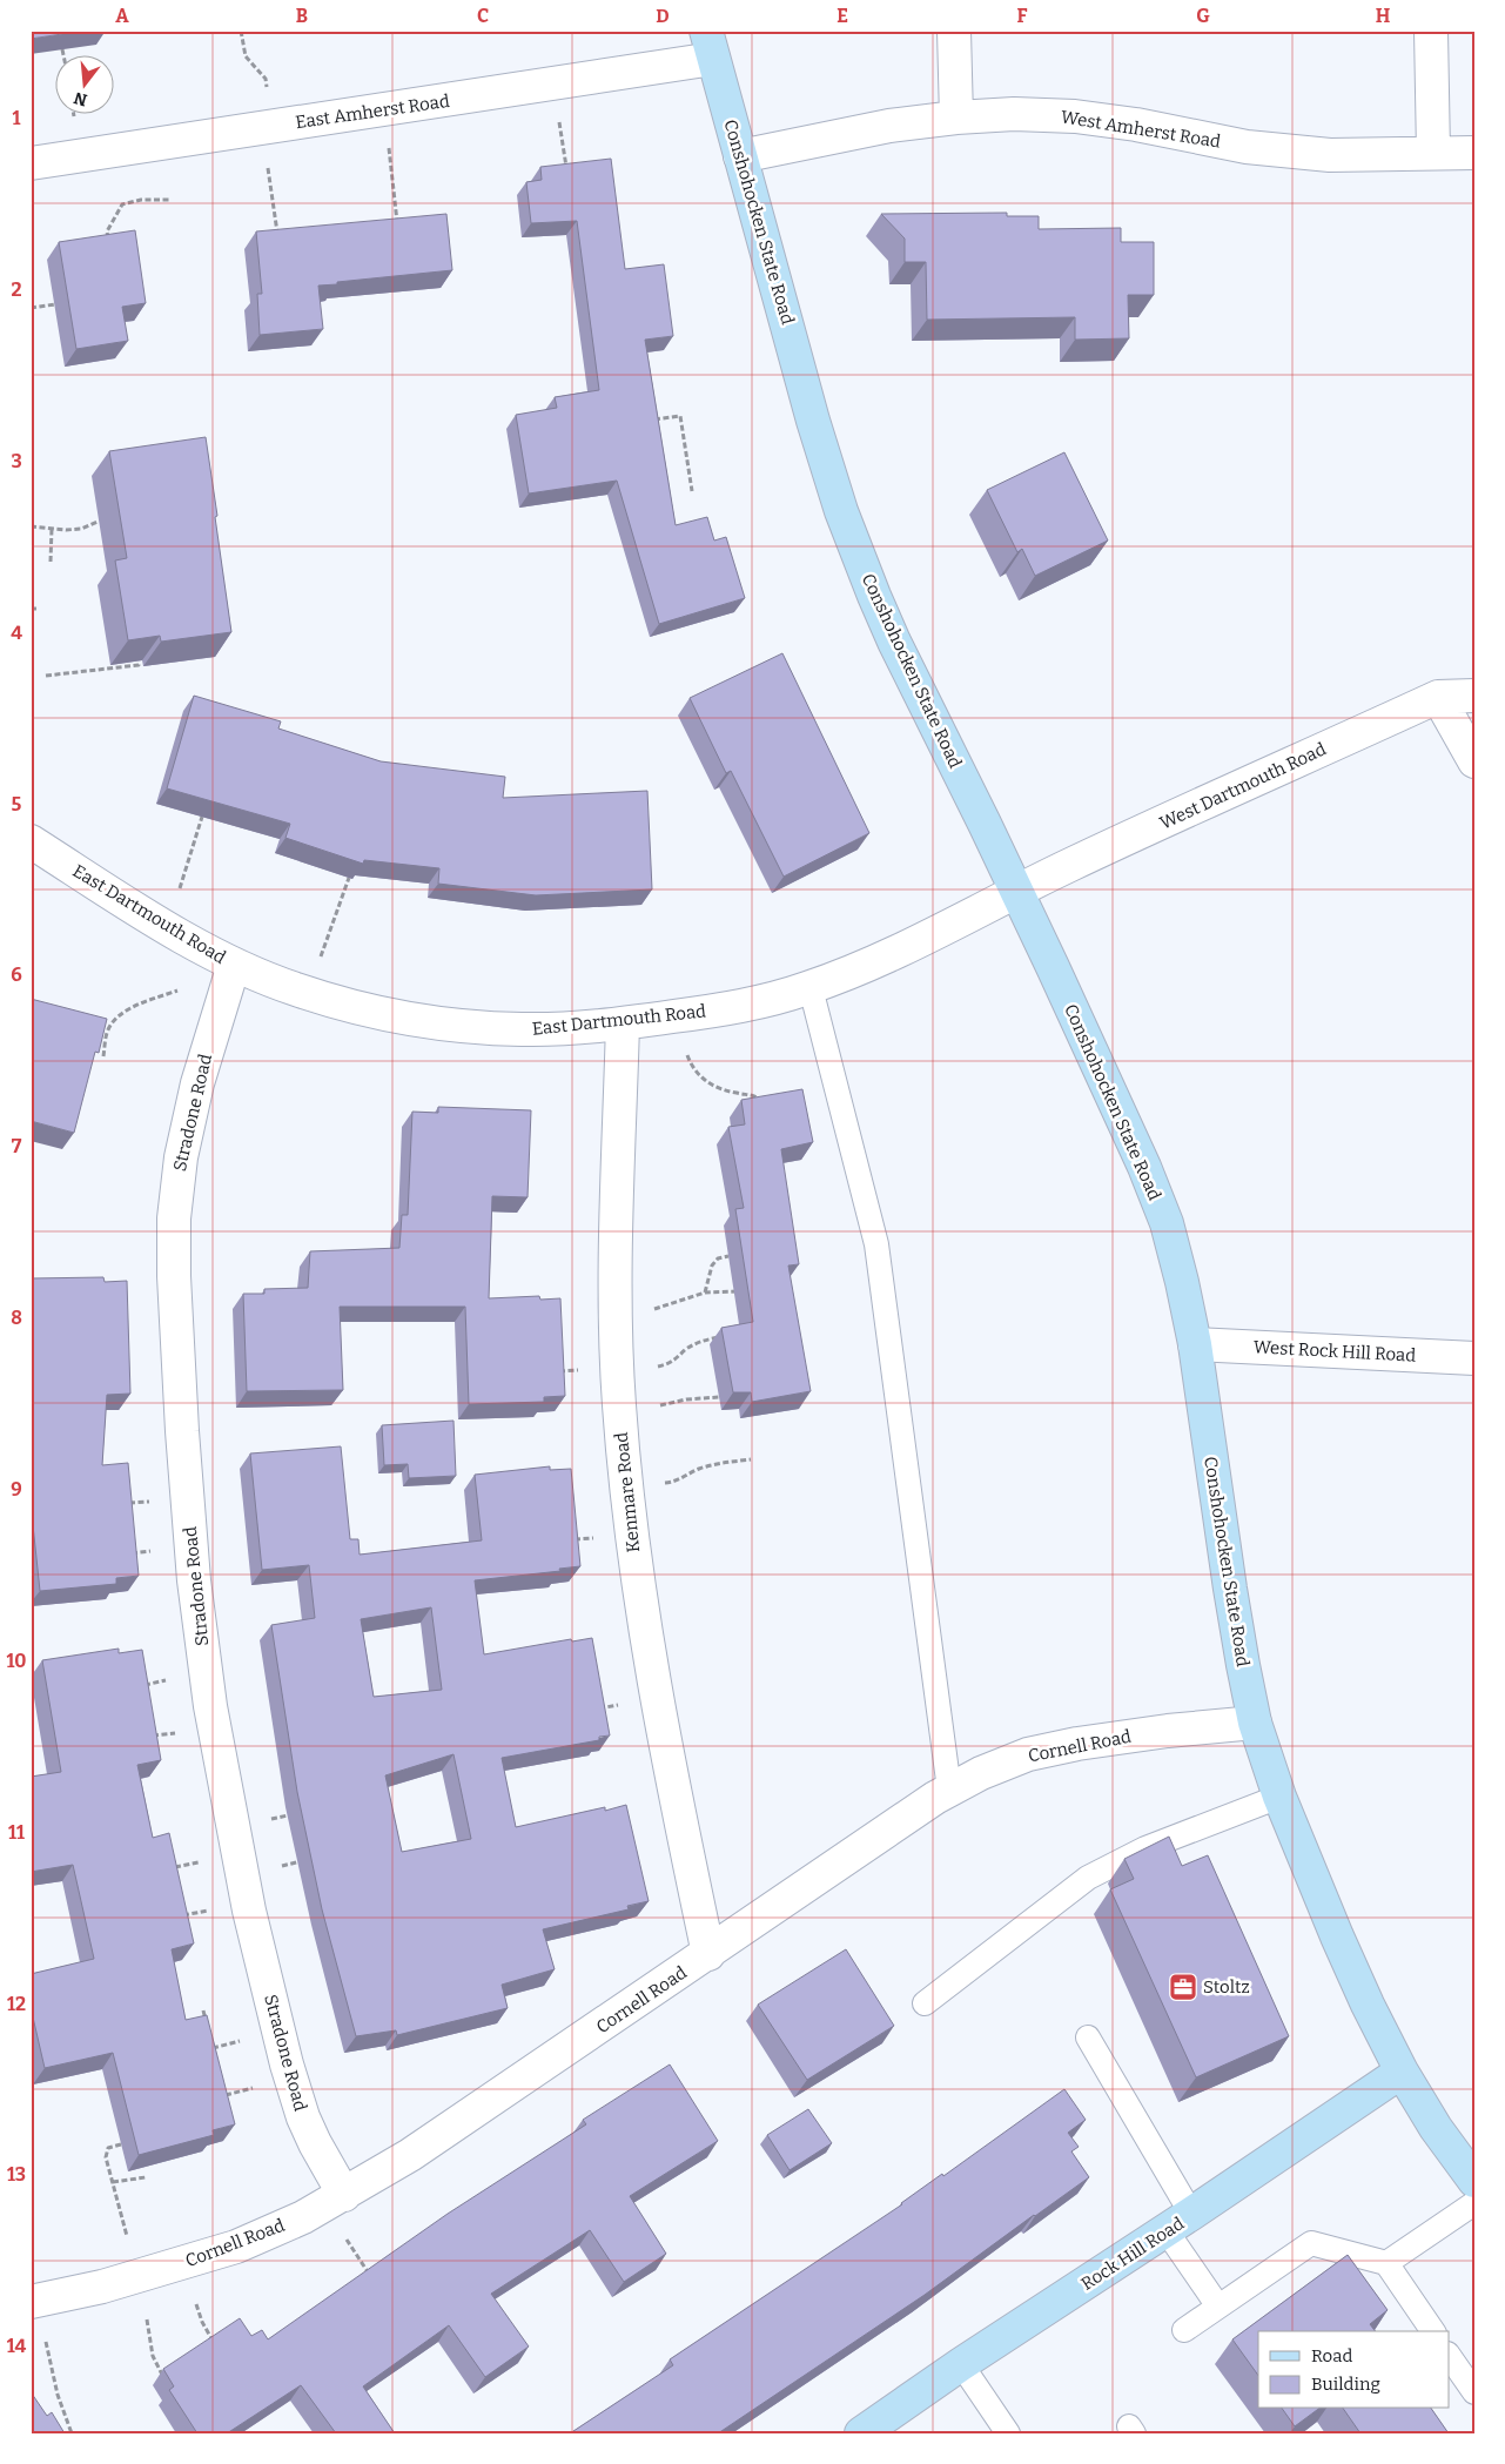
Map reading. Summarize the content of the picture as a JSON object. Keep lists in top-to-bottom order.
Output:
{
  "streets": {
    "main road": ["Conshohocken State Road", "Rock Hill Road"],
    "street": [
      "East Amherst Road",
      "West Amherst Road",
      "West Dartmouth Road",
      "East Dartmouth Road",
      "Stradone Road",
      "West Rock Hill Road",
      "Kenmare Road",
      "Cornell Road"
    ]
  },
  "crossings": [
    ["East Amherst Road", "Conshohocken State Road"],
    ["West Amherst Road", "Conshohocken State Road"],
    ["Conshohocken State Road", "West Dartmouth Road"],
    ["Conshohocken State Road", "East Dartmouth Road"],
    ["Conshohocken State Road", "West Rock Hill Road"],
    ["Conshohocken State Road", "Cornell Road"],
    ["Conshohocken State Road", "Rock Hill Road"],
    ["West Dartmouth Road", "East Dartmouth Road"],
    ["East Dartmouth Road", "Stradone Road"],
    ["East Dartmouth Road", "Kenmare Road"],
    ["Stradone Road", "Cornell Road"],
    ["Kenmare Road", "Cornell Road"]
  ],
  "places": {
    "office": ["Stoltz"]
  },
  "legend": ["Road", "Building"],
  "north": "bottom",
  "grid": {
    "columns": [
      "A",
      "B",
      "C",
      "D",
      "E",
      "F",
      "G",
      "H"
    ],
    "rows": [
      "1",
      "2",
      "3",
      "4",
      "5",
      "6",
      "7",
      "8",
      "9",
      "10",
      "11",
      "12",
      "13",
      "14"
    ]
  }
}
